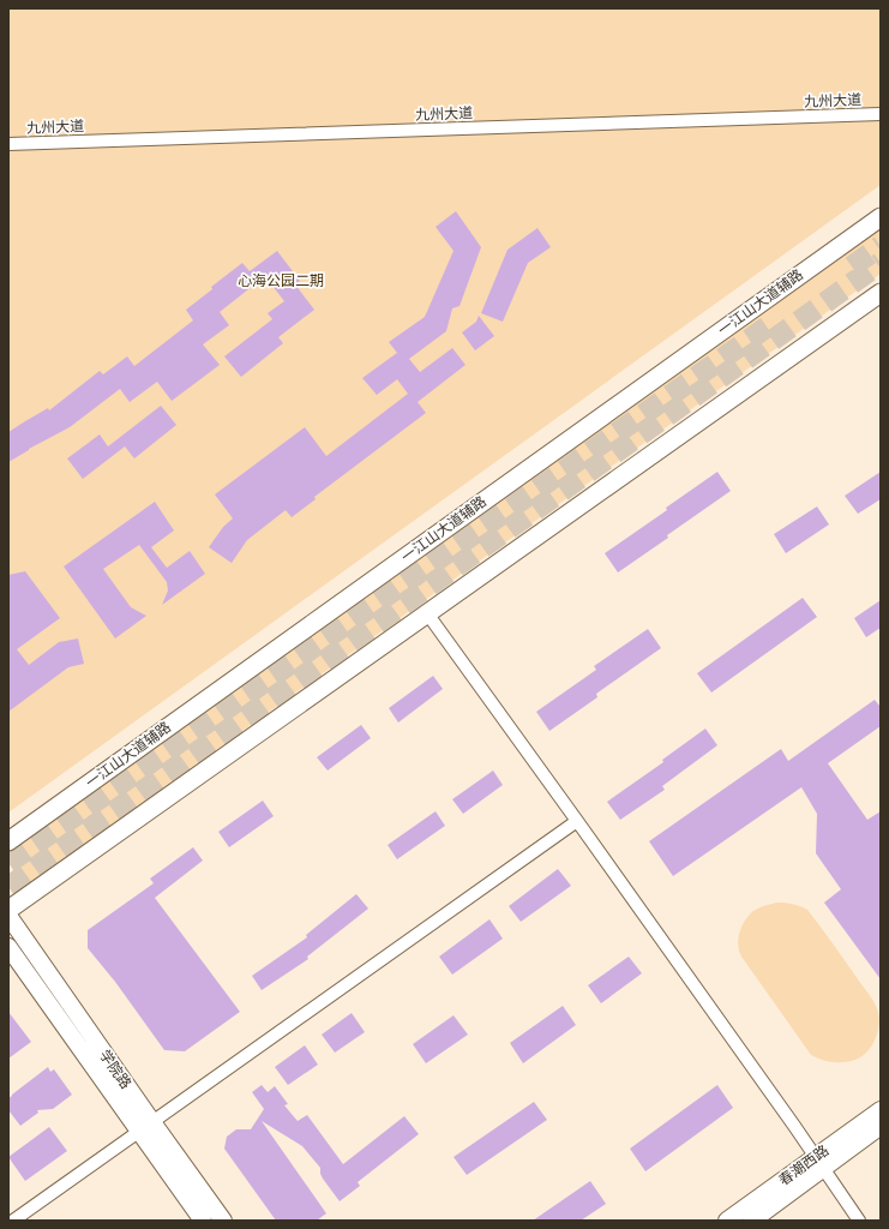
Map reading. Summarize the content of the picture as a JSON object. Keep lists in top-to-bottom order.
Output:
{
  "streets": {
    "main road": ["一江山大道辅路", "学院路", "春潮西路"],
    "street": ["九州大道"]
  },
  "parks": ["心海公园二期"]
}
